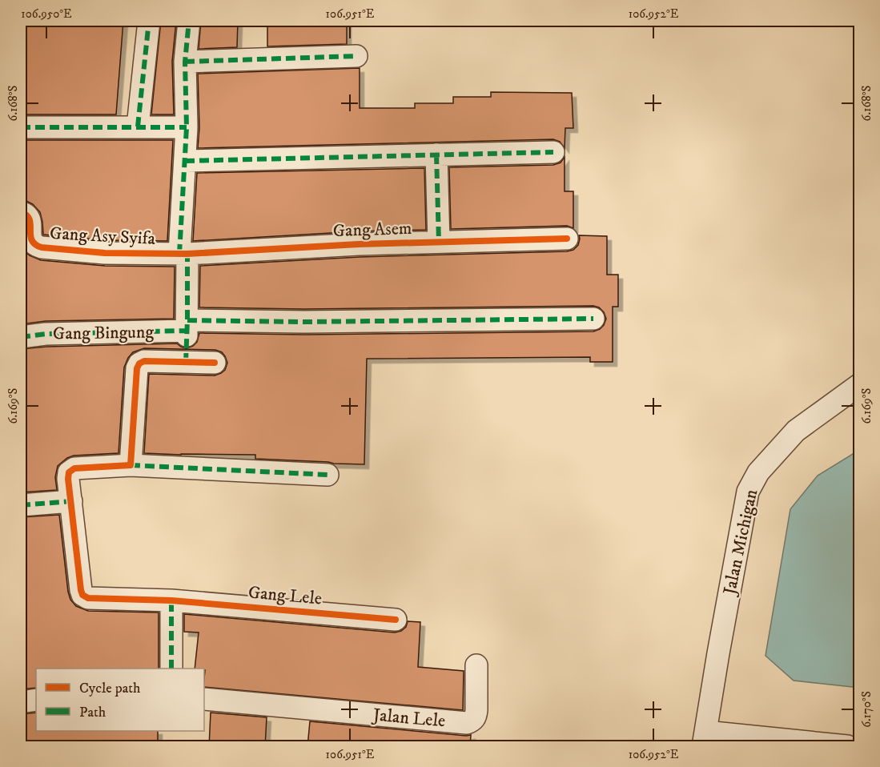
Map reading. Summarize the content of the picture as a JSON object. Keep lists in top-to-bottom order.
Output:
{
  "streets": {
    "street": [
      "Gang Asem",
      "Gang Asy Syifa",
      "Gang Bingung",
      "Jalan Michigan",
      "Gang Lele",
      "Jalan Lele"
    ]
  },
  "crossings": [
    ["Gang Asem", "Gang Asy Syifa"]
  ],
  "legend": ["Cycle path", "Path"],
  "coordinates": [
    "106.950°E",
    "106.951°E",
    "106.952°E",
    "6.168°S",
    "6.169°S",
    "6.170°S"
  ]
}
